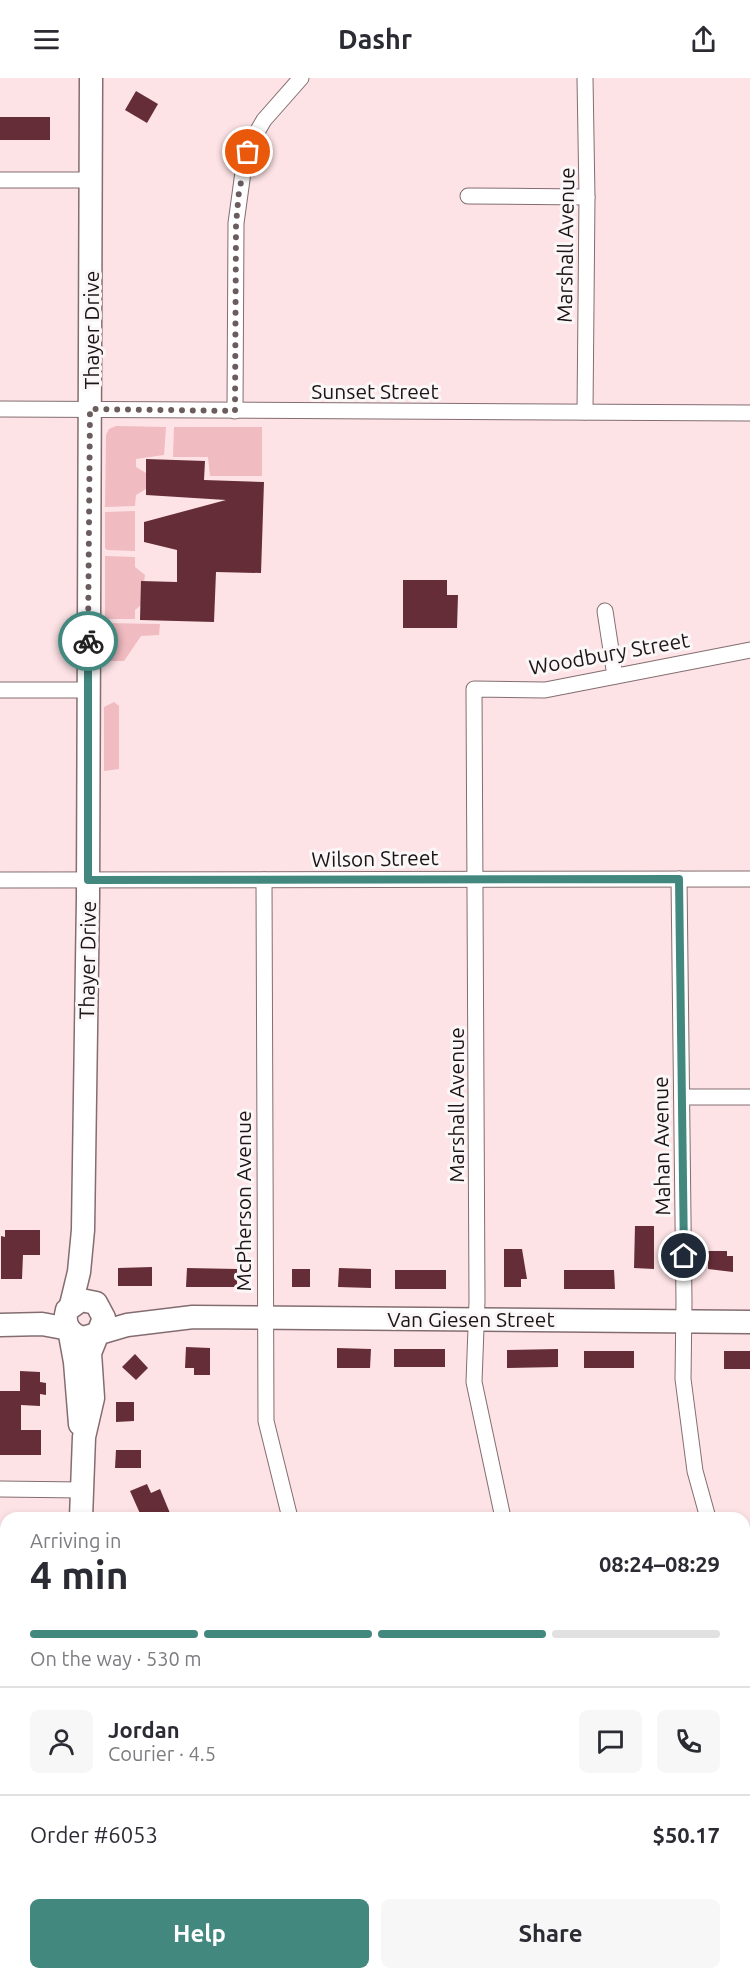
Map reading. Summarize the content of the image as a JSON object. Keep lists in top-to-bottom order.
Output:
{
  "streets": {
    "street": [
      "Marshall Avenue",
      "Thayer Drive",
      "Sunset Street",
      "Woodbury Street",
      "Wilson Street",
      "Mahan Avenue",
      "McPherson Avenue",
      "Van Giesen Street"
    ]
  },
  "crossings": [
    ["Marshall Avenue", "Sunset Street"],
    ["Marshall Avenue", "Woodbury Street"],
    ["Marshall Avenue", "Wilson Street"],
    ["Marshall Avenue", "Van Giesen Street"],
    ["Thayer Drive", "Sunset Street"],
    ["Thayer Drive", "Wilson Street"],
    ["Thayer Drive", "Van Giesen Street"],
    ["Wilson Street", "Mahan Avenue"],
    ["Wilson Street", "McPherson Avenue"],
    ["Mahan Avenue", "Van Giesen Street"],
    ["McPherson Avenue", "Van Giesen Street"]
  ],
  "page": {
    "header": "Dashr",
    "heading": ["4 min", "Arriving in", "08:24–08:29"],
    "panel": [
      "Jordan",
      "Courier · 4.5",
      "Order #6053",
      "$50.17"
    ],
    "bar": "On the way · 530 m",
    "buttons": ["Help", "Share"]
  }
}
